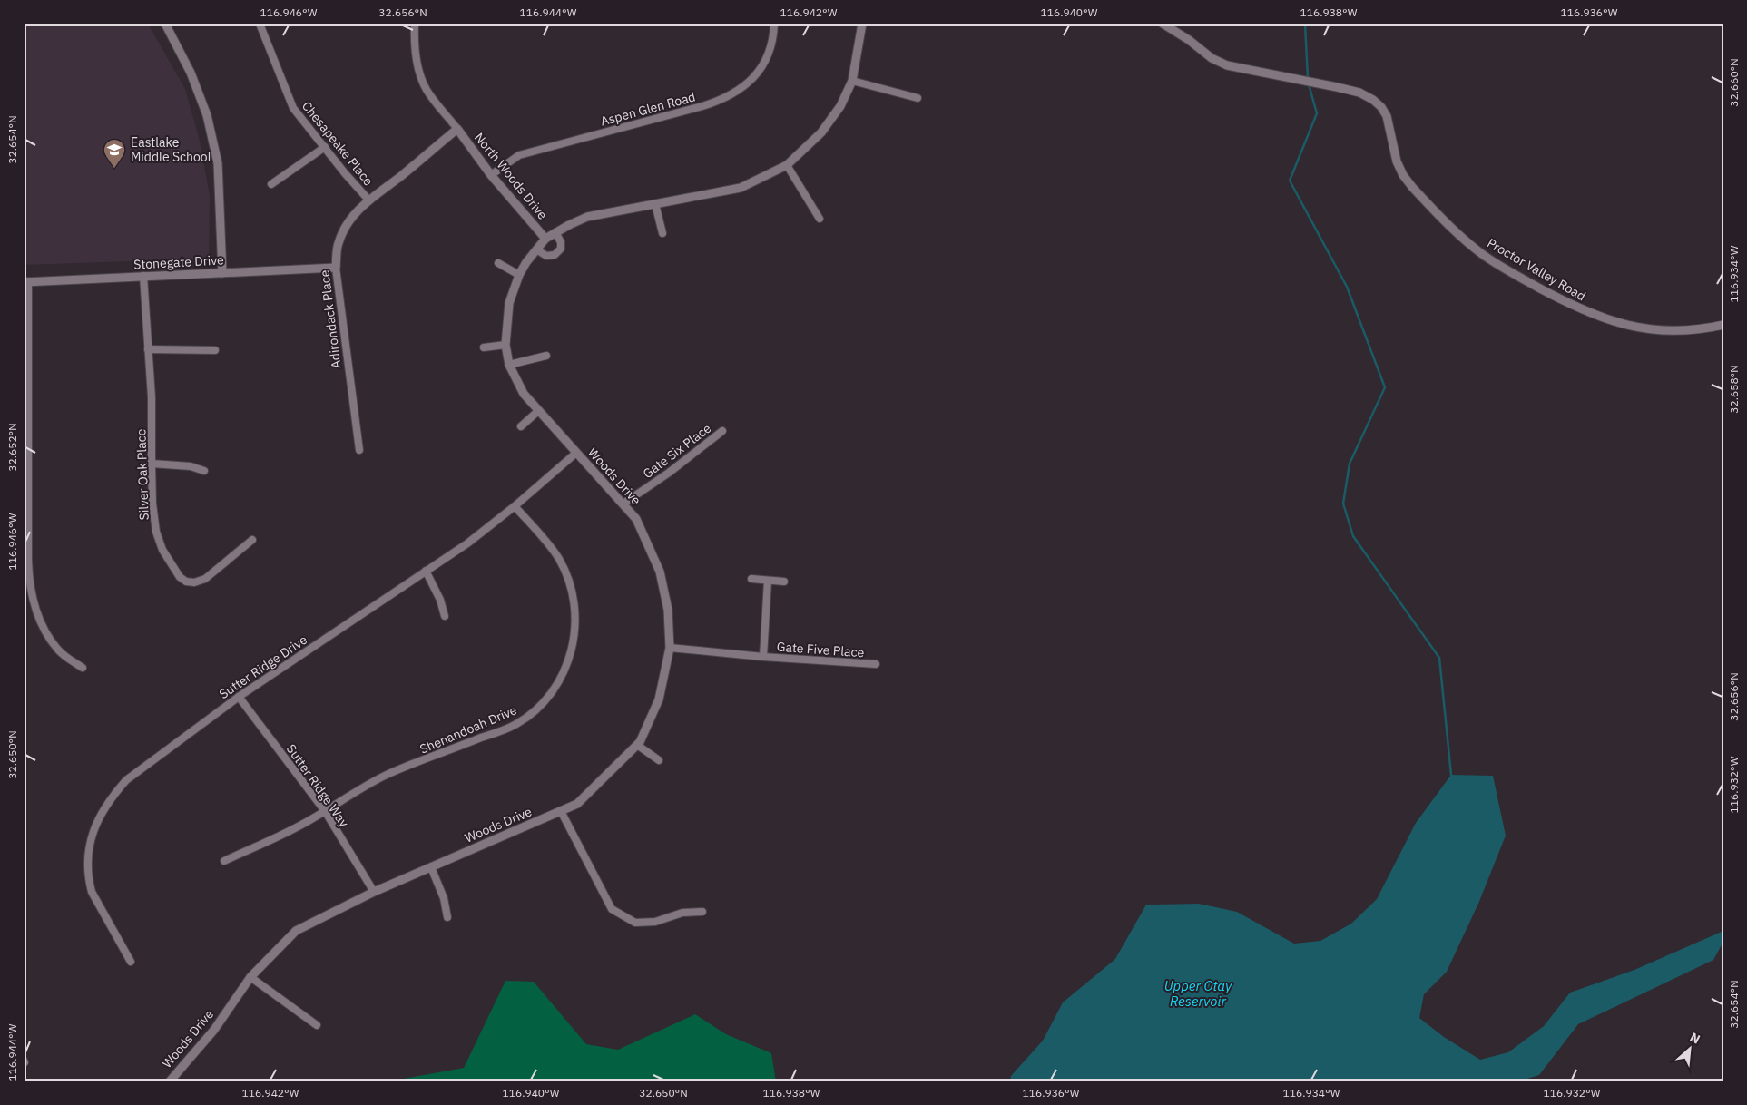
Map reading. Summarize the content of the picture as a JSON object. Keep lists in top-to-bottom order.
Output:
{
  "streets": {
    "street": [
      "Aspen Glen Road",
      "Chesapeake Place",
      "North Woods Drive",
      "Stonegate Drive",
      "Proctor Valley Road",
      "Adirondack Place",
      "Gate Six Place",
      "Silver Oak Place",
      "Woods Drive",
      "Gate Five Place",
      "Sutter Ridge Drive",
      "Shenandoah Drive",
      "Sutter Ridge Way"
    ]
  },
  "crossings": [
    ["Aspen Glen Road", "North Woods Drive"],
    ["Chesapeake Place", "Adirondack Place"],
    ["North Woods Drive", "Adirondack Place"],
    ["North Woods Drive", "Woods Drive"],
    ["Stonegate Drive", "Adirondack Place"],
    ["Stonegate Drive", "Silver Oak Place"],
    ["Gate Six Place", "Woods Drive"],
    ["Woods Drive", "Gate Five Place"],
    ["Woods Drive", "Sutter Ridge Drive"],
    ["Woods Drive", "Sutter Ridge Way"],
    ["Sutter Ridge Drive", "Shenandoah Drive"],
    ["Sutter Ridge Drive", "Sutter Ridge Way"],
    ["Shenandoah Drive", "Sutter Ridge Way"]
  ],
  "water": ["Upper Otay Reservoir"],
  "places": {
    "school or university": ["Eastlake Middle School"]
  },
  "north": "top right",
  "coordinates": [
    "116.946°W",
    "32.656°N",
    "116.944°W",
    "116.942°W",
    "116.940°W",
    "116.938°W",
    "116.936°W",
    "32.660°N",
    "32.654°N",
    "116.934°W",
    "32.658°N",
    "32.652°N",
    "32.650°N",
    "116.932°W"
  ]
}
